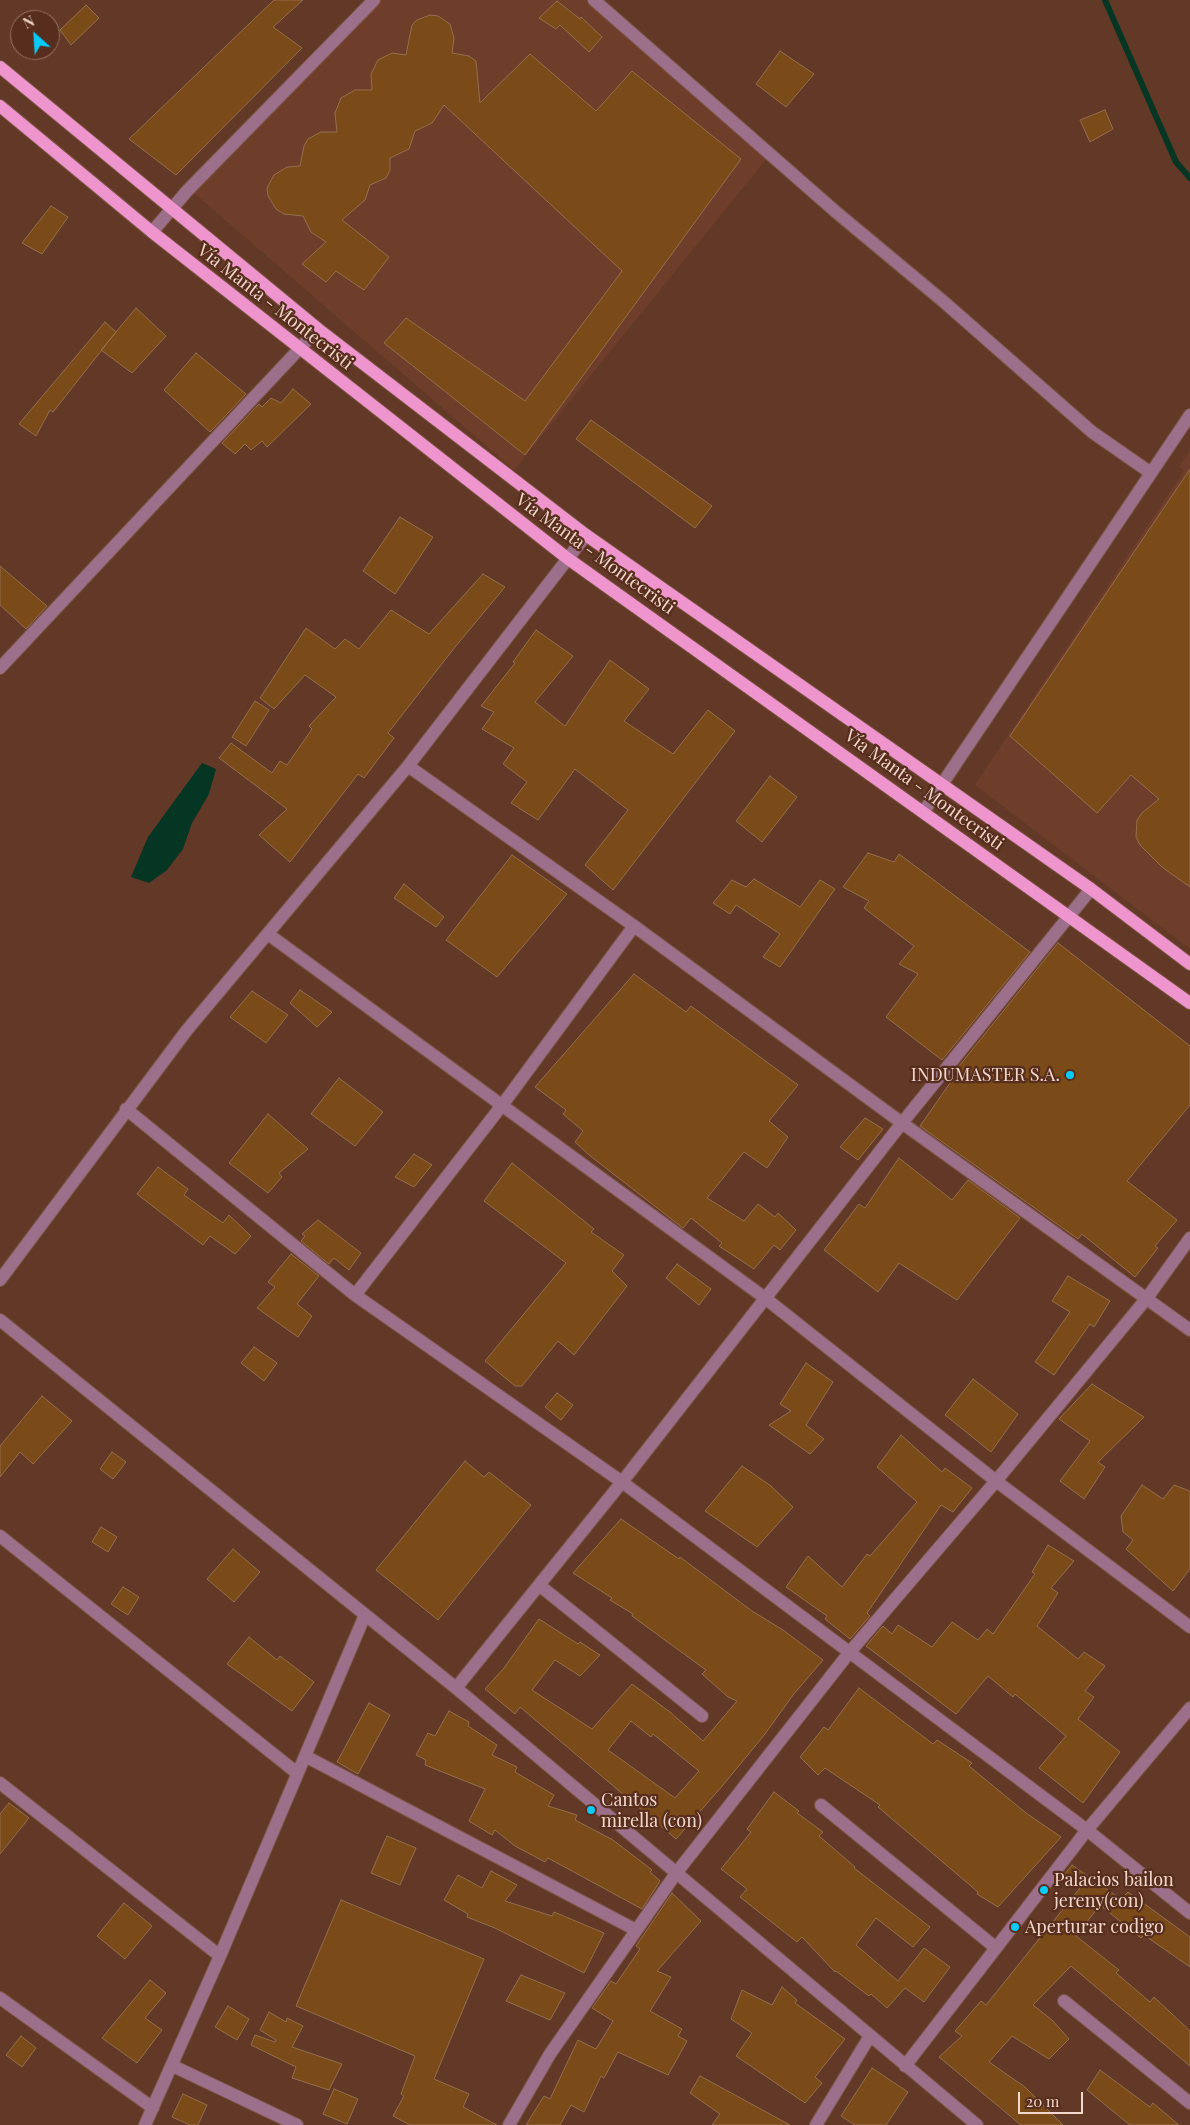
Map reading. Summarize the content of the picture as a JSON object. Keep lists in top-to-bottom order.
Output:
{
  "streets": {
    "main road": ["Vía Manta - Montecristi"]
  },
  "places": [
    "INDUMASTER S.A.",
    "Cantos mirella (con)",
    "Palacios bailon jereny(con)",
    "Aperturar codigo"
  ],
  "scale_bar": "20 m",
  "north": "top left"
}
